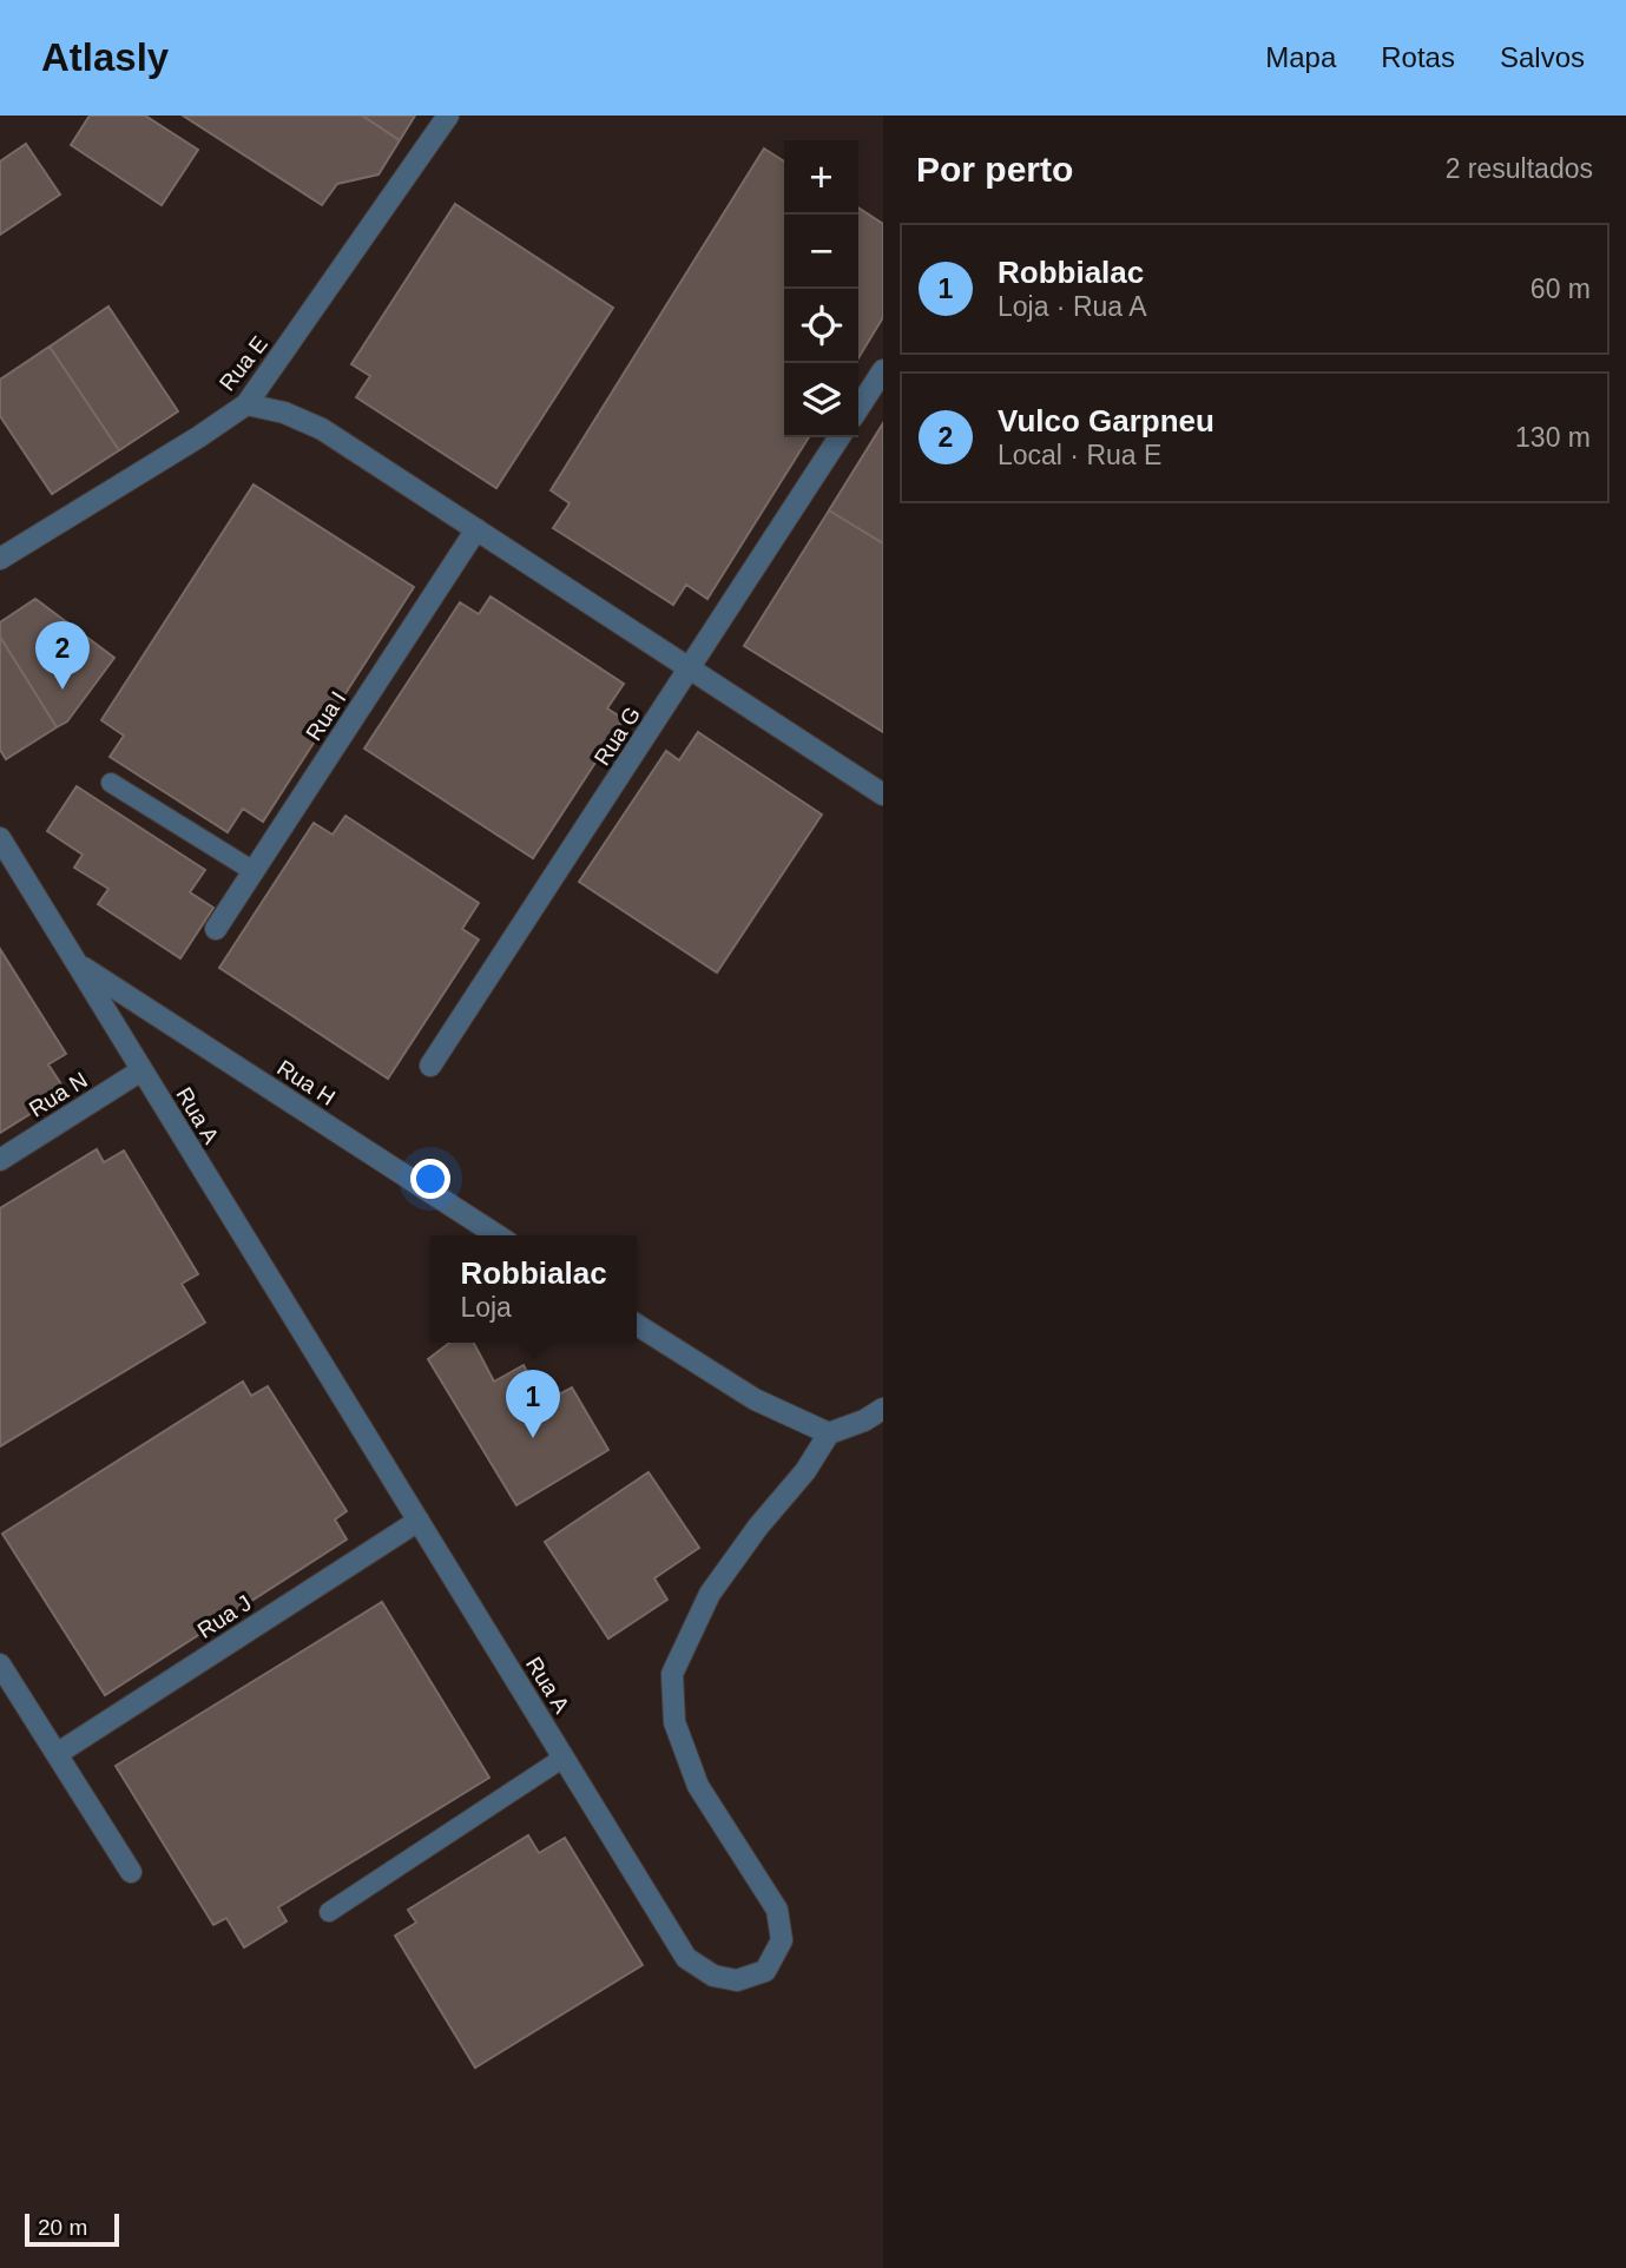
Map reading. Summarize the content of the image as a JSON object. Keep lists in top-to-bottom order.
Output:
{
  "streets": {
    "street": [
      "Rua E",
      "Rua I",
      "Rua G",
      "Rua H",
      "Rua N",
      "Rua A",
      "Rua J"
    ]
  },
  "crossings": [
    ["Rua H", "Rua A"],
    ["Rua N", "Rua A"],
    ["Rua A", "Rua J"]
  ],
  "scale_bar": "20 m",
  "page": {
    "header": "Atlasly",
    "nav": ["Mapa", "Rotas", "Salvos"],
    "heading": ["Por perto", "2 resultados"],
    "map_buttons": ["+", "−"],
    "list": [
      {
        "mark": "1",
        "name": "Robbialac",
        "note": "Loja · Rua A",
        "value": "60 m"
      },
      {
        "mark": "2",
        "name": "Vulco Garpneu",
        "note": "Local · Rua E",
        "value": "130 m"
      }
    ],
    "pins": ["2", "1"],
    "popup": ["Robbialac", "Loja"],
    "scale": "20 m"
  }
}
